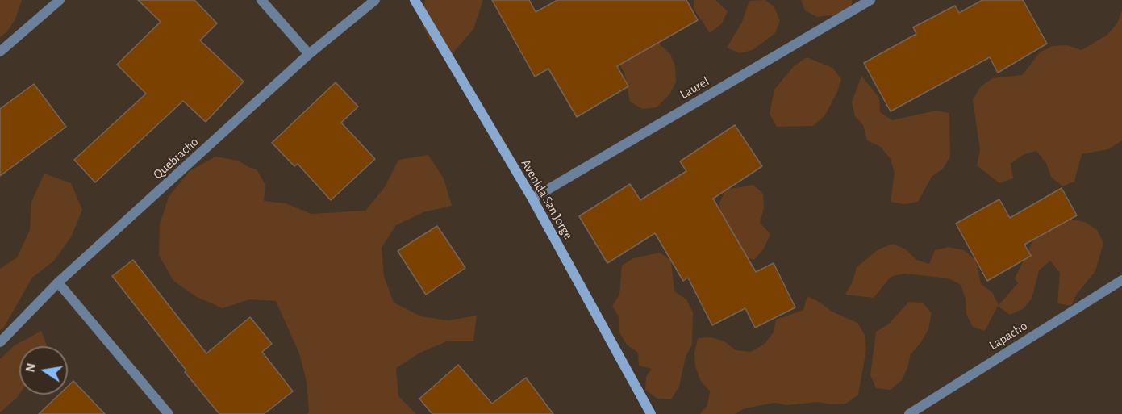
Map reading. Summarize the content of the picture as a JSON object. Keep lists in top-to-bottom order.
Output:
{
  "streets": {
    "street": [
      "Laurel",
      "Quebracho",
      "Avenida San Jorge",
      "Lapacho"
    ]
  },
  "crossings": [
    ["Laurel", "Avenida San Jorge"]
  ],
  "north": "left"
}
